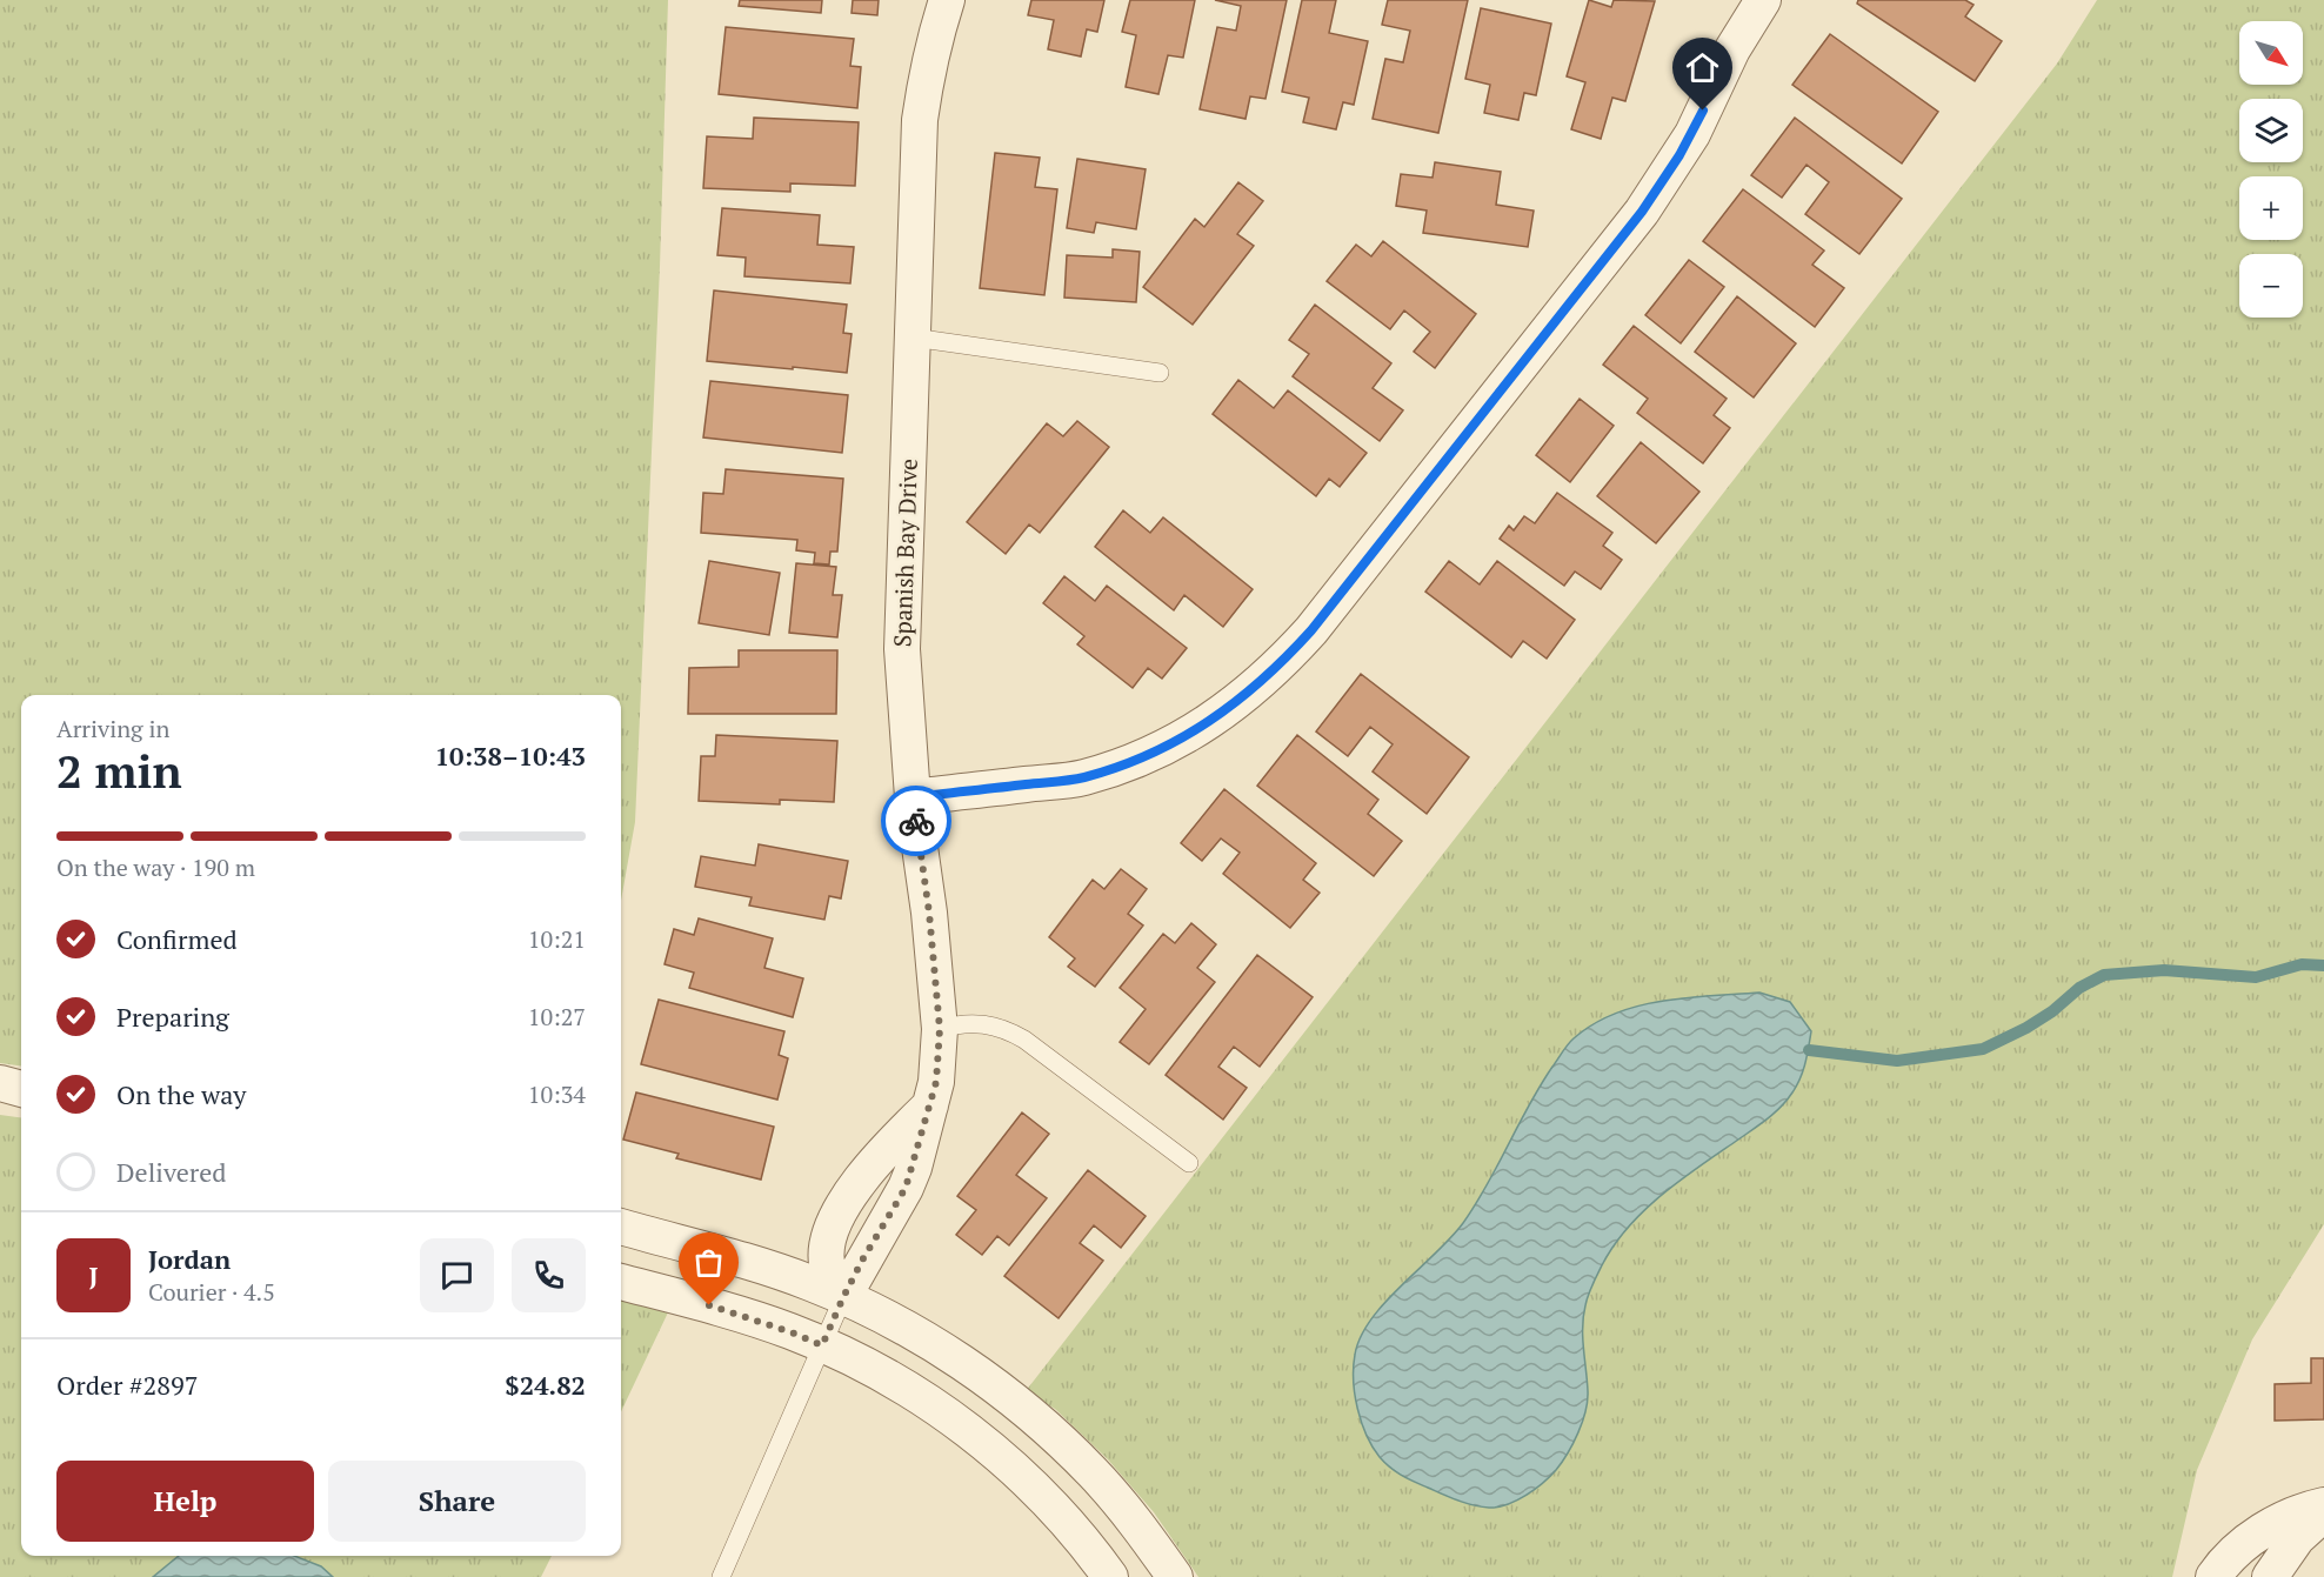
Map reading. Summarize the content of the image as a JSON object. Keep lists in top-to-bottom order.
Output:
{
  "streets": {
    "street": ["Spanish Bay Drive"]
  },
  "north": "bottom right",
  "page": {
    "map_buttons": ["+", "−"],
    "heading": ["2 min", "Arriving in", "10:38–10:43"],
    "panel": [
      "Jordan",
      "Courier · 4.5",
      "Order #2897",
      "$24.82"
    ],
    "bar": "On the way · 190 m",
    "list": [
      ["Confirmed", "10:21"],
      ["Preparing", "10:27"],
      ["On the way", "10:34"],
      "Delivered"
    ],
    "round": "J",
    "buttons": ["Help", "Share"]
  }
}
